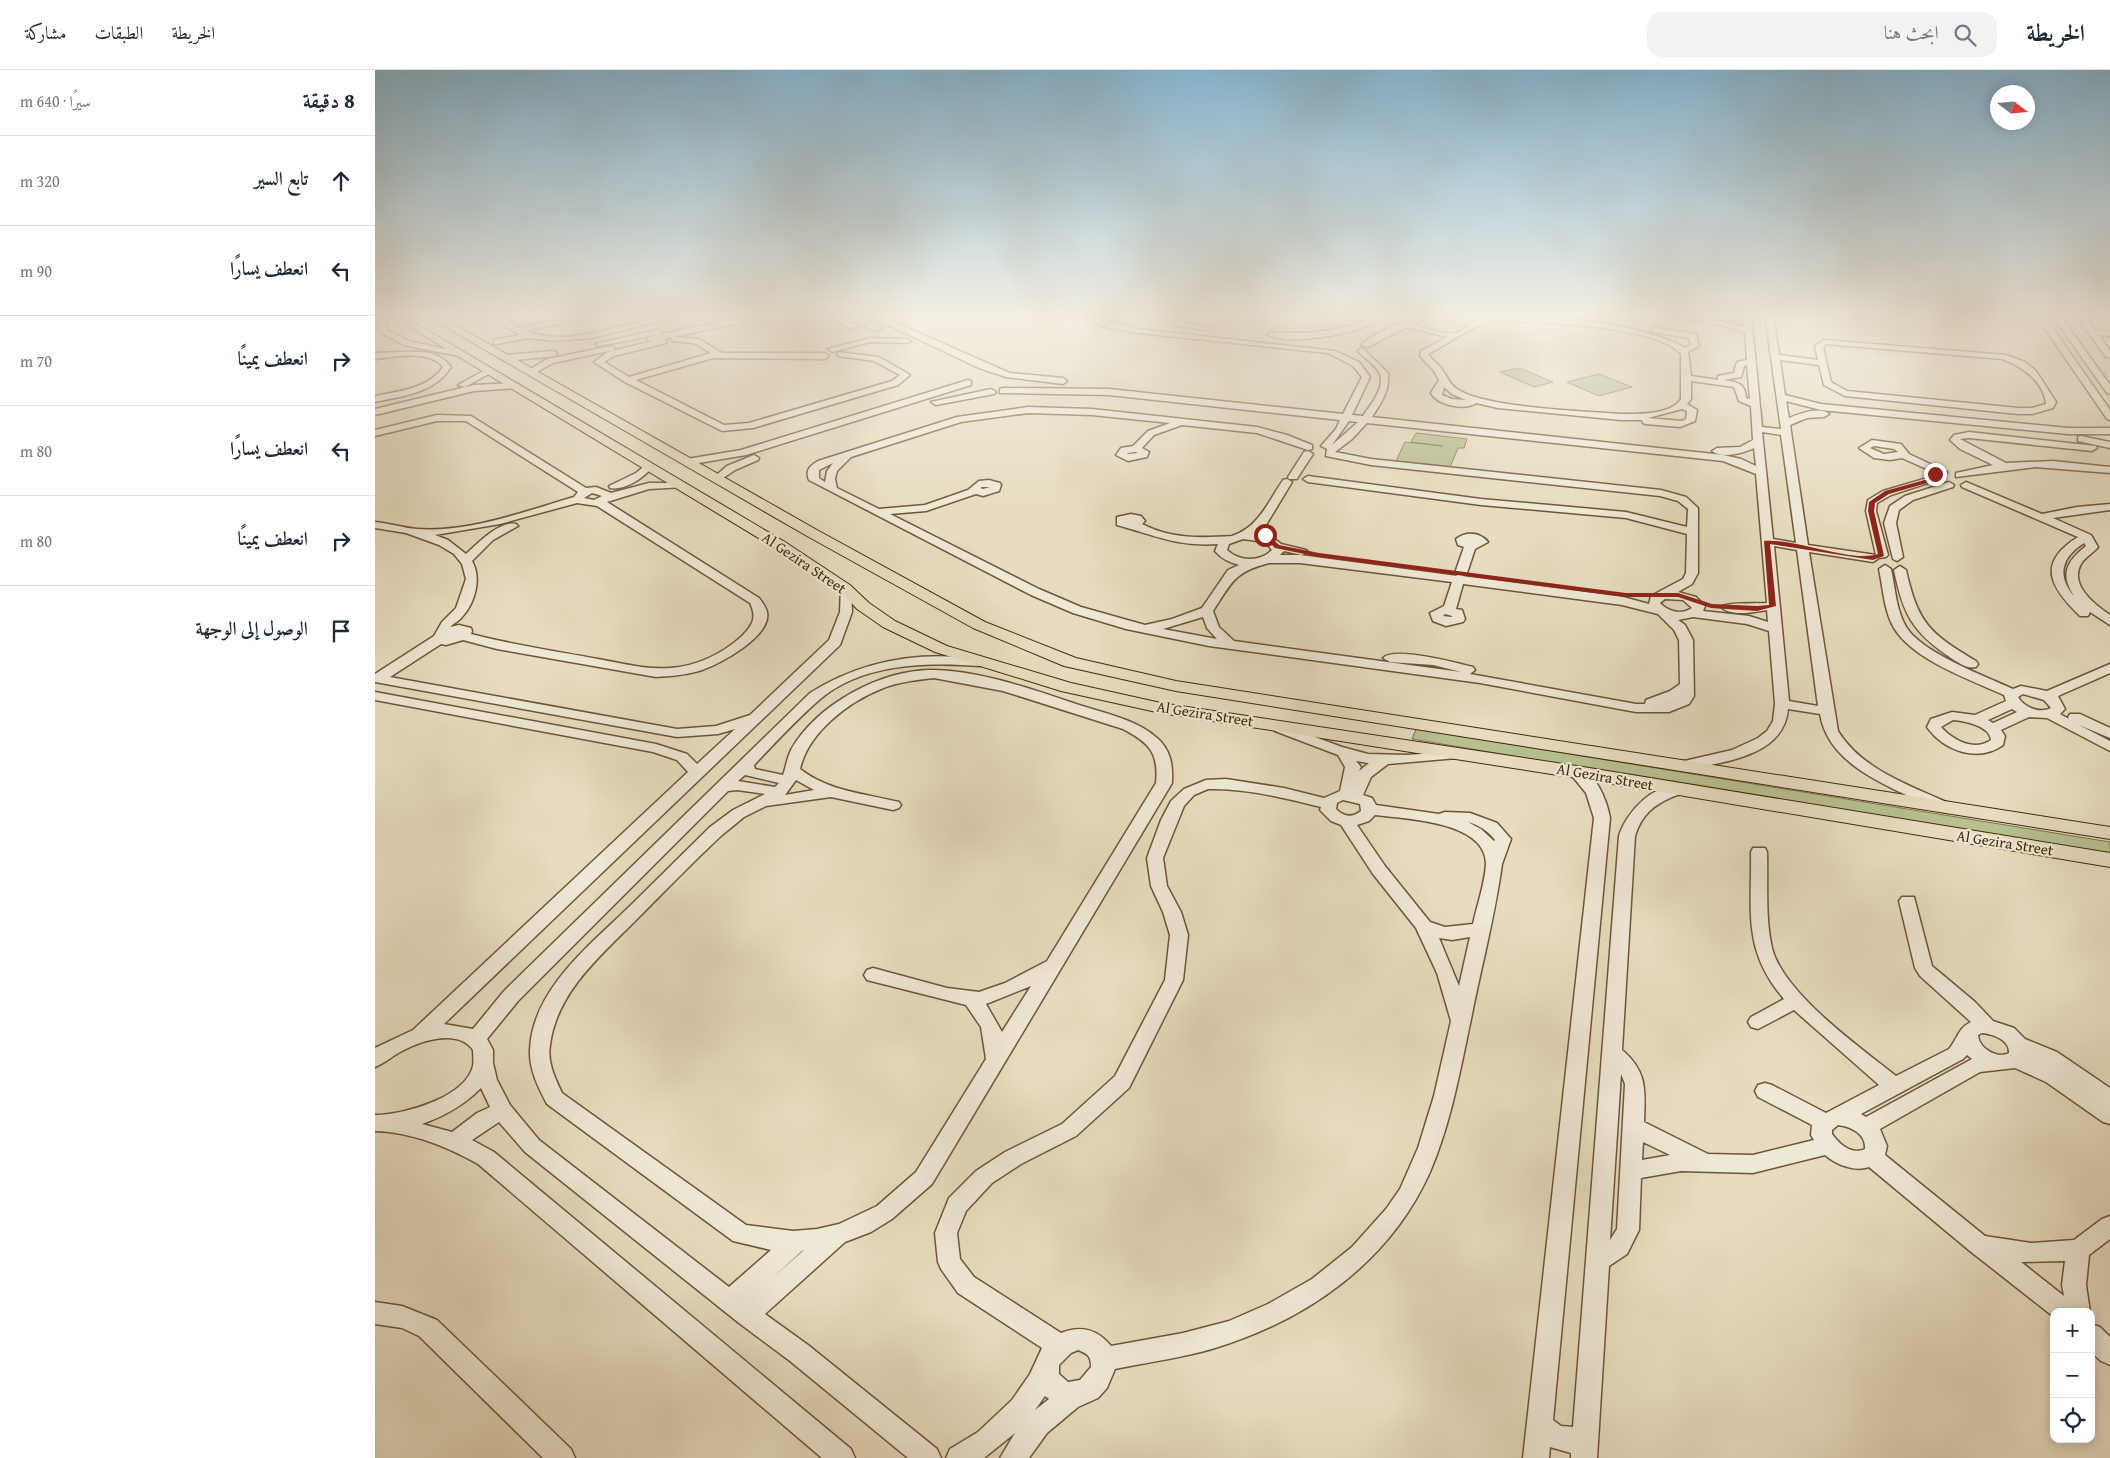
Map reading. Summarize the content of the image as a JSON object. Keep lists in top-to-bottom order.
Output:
{
  "streets": {
    "main road": ["Al Gezira Street"]
  },
  "north": "right",
  "page": {
    "header": "الخريطة",
    "search": "ابحث هنا",
    "nav": ["الخريطة", "الطبقات", "مشاركة"],
    "heading": ["8 دقيقة", "سيرًا · 640 m"],
    "list": [
      ["تابع السير", "320 m"],
      ["انعطف يسارًا", "90 m"],
      ["انعطف يمينًا", "70 m"],
      ["انعطف يسارًا", "80 m"],
      ["انعطف يمينًا", "80 m"],
      "الوصول إلى الوجهة"
    ],
    "map_buttons": ["+", "−"]
  }
}
